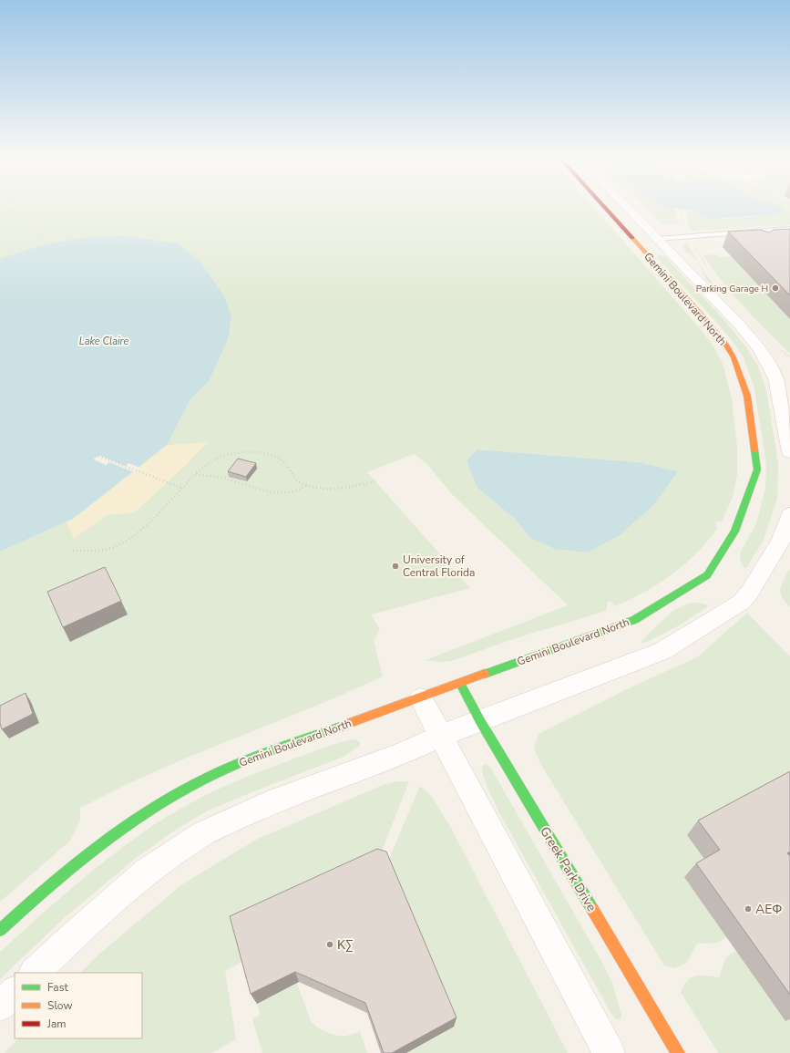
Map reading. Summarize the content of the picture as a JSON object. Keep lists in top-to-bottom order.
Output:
{
  "streets": {
    "street": ["Gemini Boulevard North", "Greek Park Drive"]
  },
  "crossings": [
    ["Gemini Boulevard North", "Greek Park Drive"]
  ],
  "water": ["Lake Claire"],
  "places": [
    "Parking Garage H",
    "University of Central Florida",
    "AEΦ",
    "ΚΣ"
  ],
  "legend": ["Fast", "Slow", "Jam"]
}
